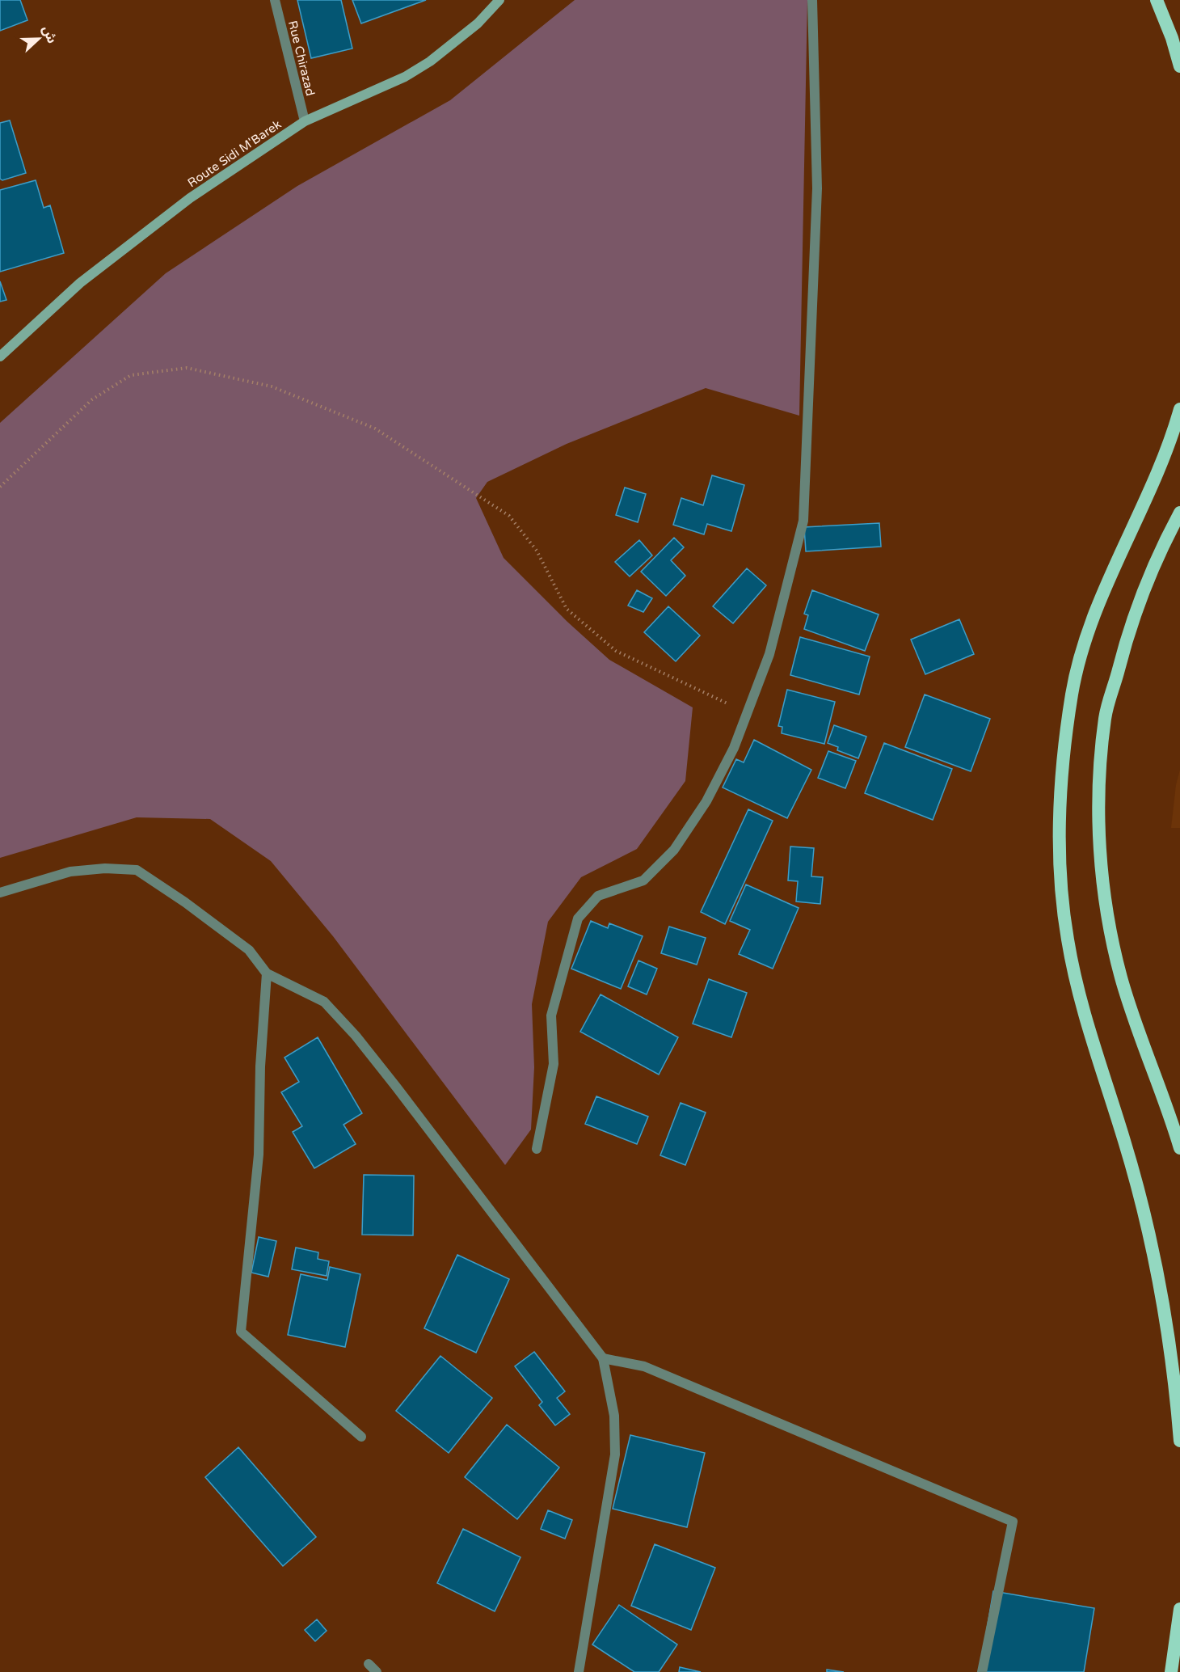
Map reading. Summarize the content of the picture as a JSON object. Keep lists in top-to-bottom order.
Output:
{
  "streets": {
    "main road": ["Route Sidi M'Barek"],
    "street": ["Rue Chirazad"]
  },
  "crossings": [
    ["Rue Chirazad", "Route Sidi M'Barek"]
  ],
  "north": "right"
}
